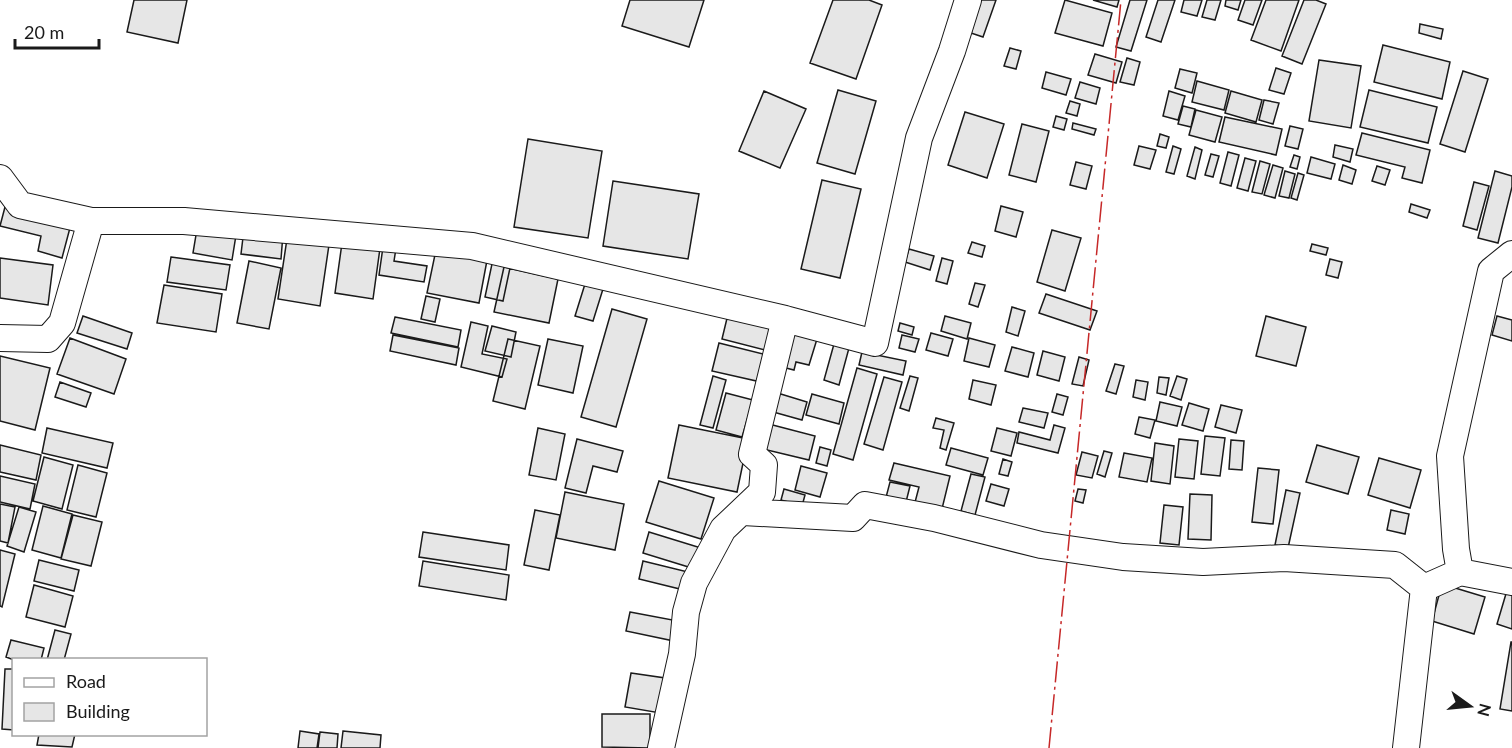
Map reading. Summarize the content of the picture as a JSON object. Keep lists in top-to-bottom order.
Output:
{
  "legend": ["Road", "Building"],
  "scale_bar": "20 m",
  "north": "right"
}
